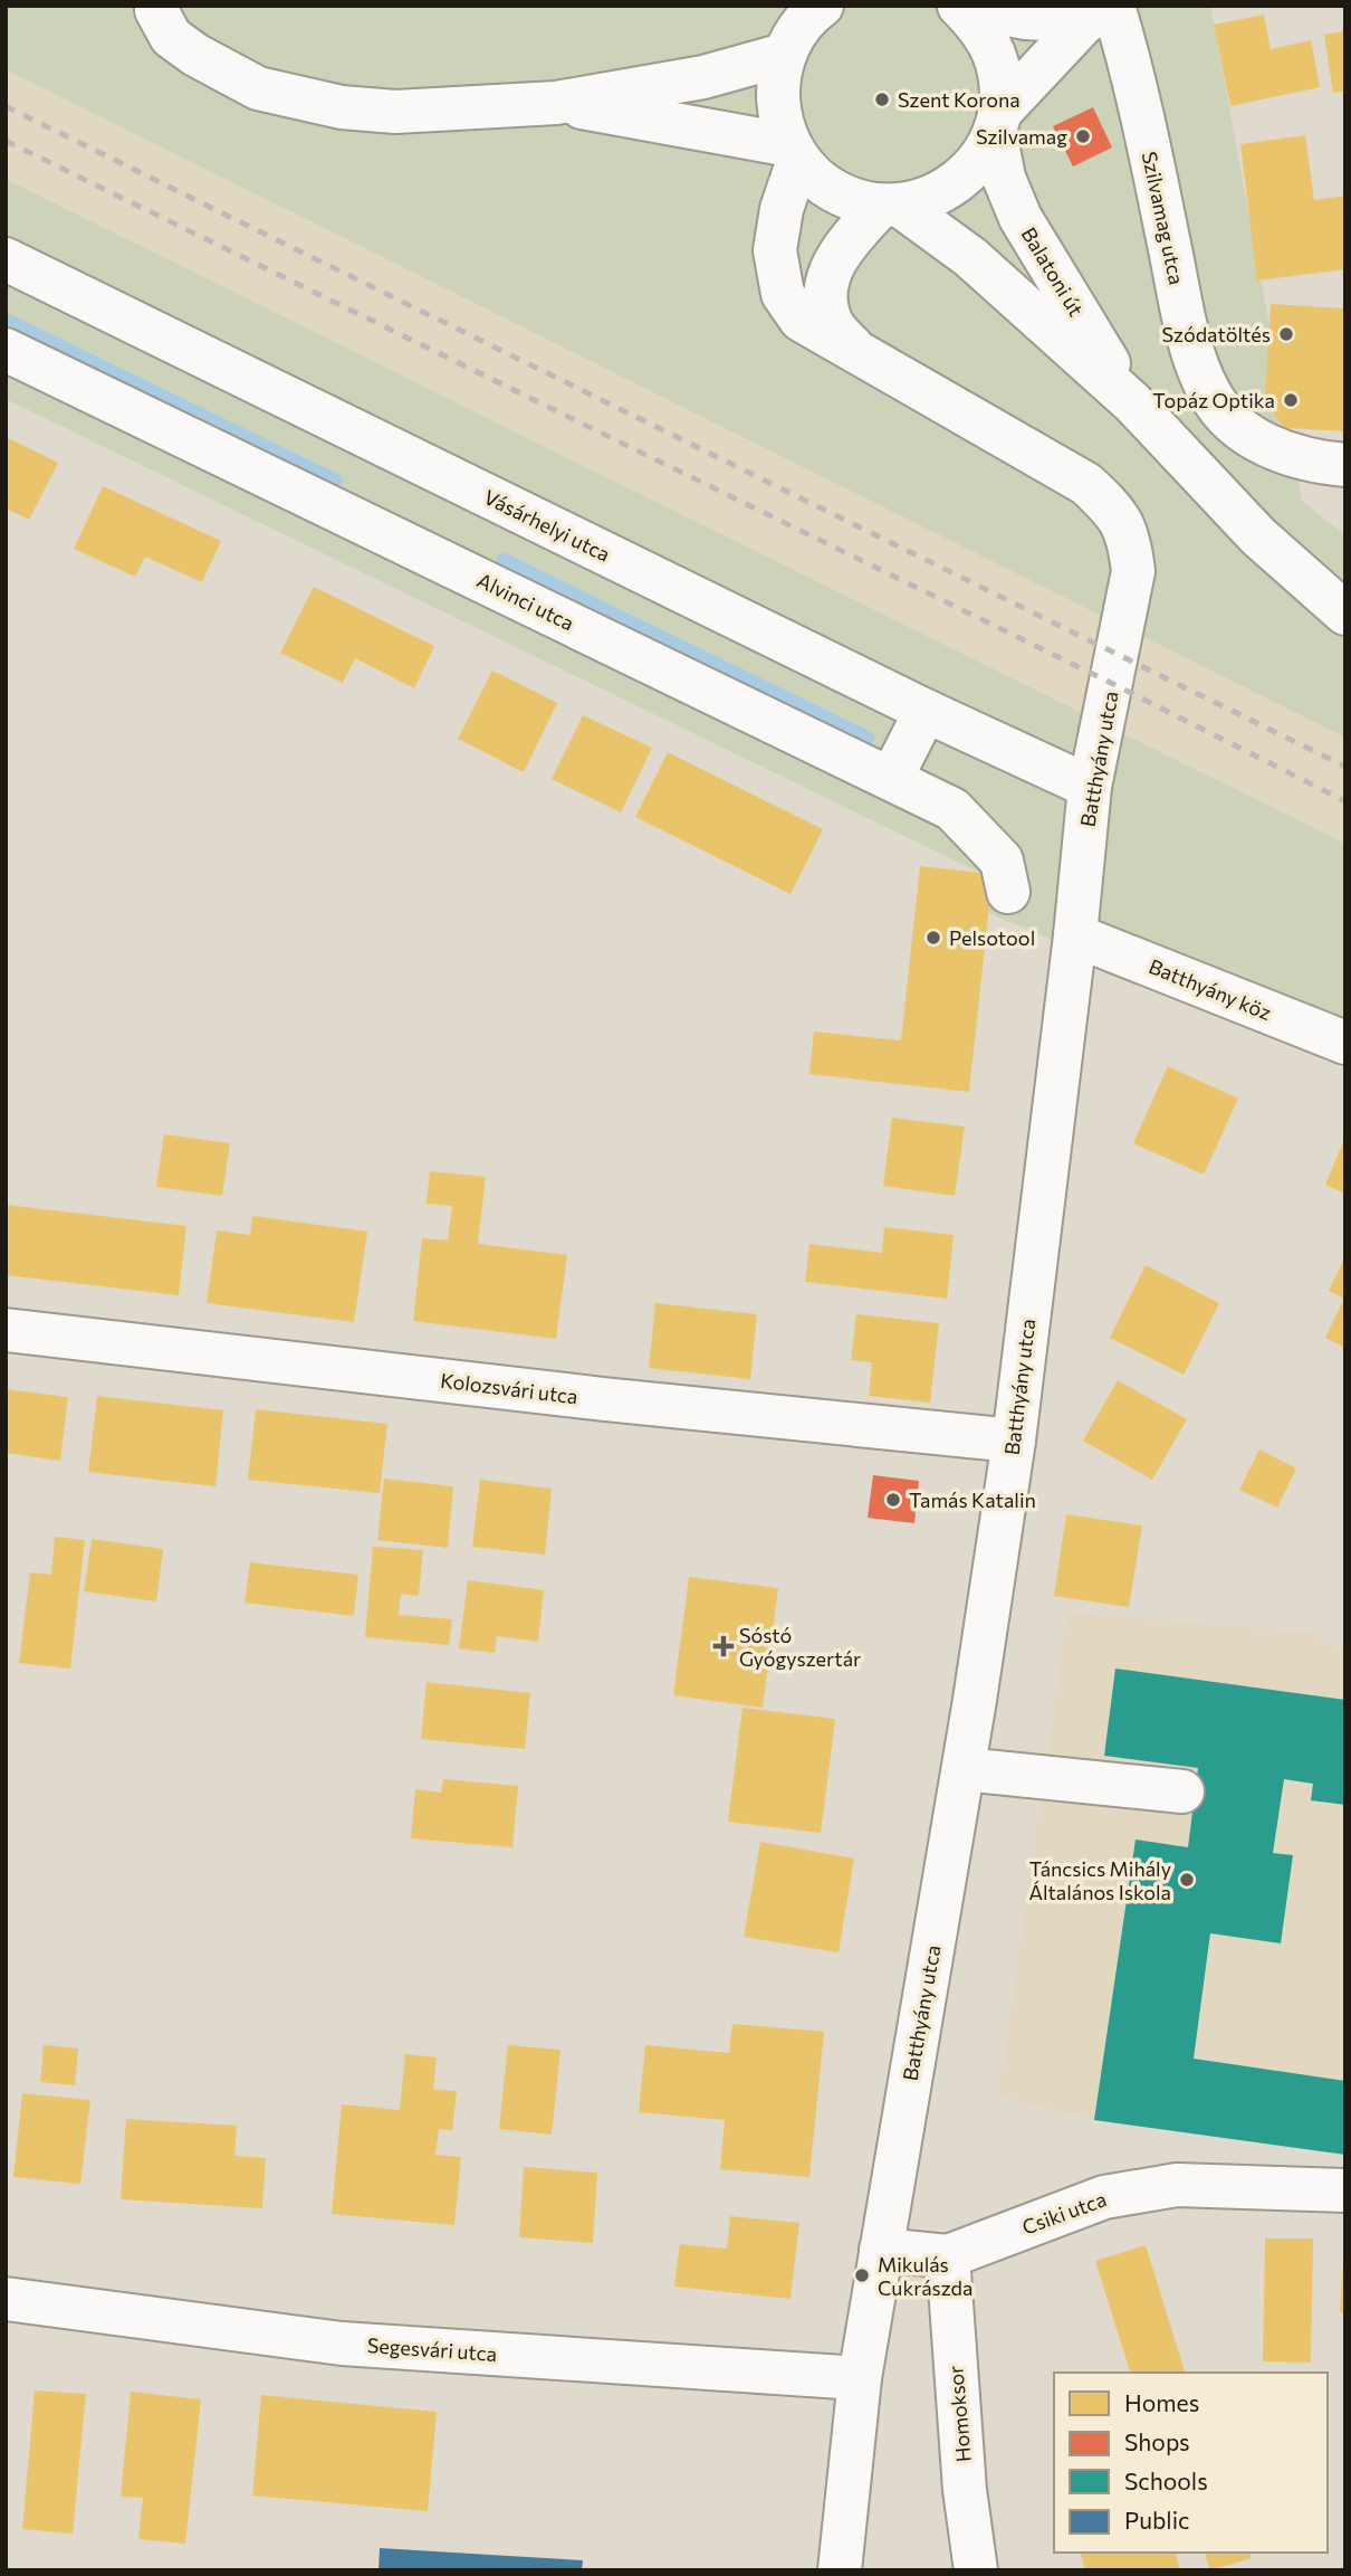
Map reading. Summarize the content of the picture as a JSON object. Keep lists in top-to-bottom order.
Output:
{
  "streets": {
    "street": [
      "Szilvamag utca",
      "Balatoni út",
      "Vásárhelyi utca",
      "Alvinci utca",
      "Batthyány utca",
      "Batthyány köz",
      "Kolozsvári utca",
      "Csiki utca",
      "Segesvári utca",
      "Homoksor"
    ]
  },
  "crossings": [
    ["Balatoni út", "Batthyány utca"],
    ["Vásárhelyi utca", "Batthyány utca"],
    ["Batthyány utca", "Batthyány köz"],
    ["Batthyány utca", "Kolozsvári utca"],
    ["Batthyány utca", "Csiki utca"],
    ["Batthyány utca", "Segesvári utca"],
    ["Csiki utca", "Homoksor"]
  ],
  "places": {
    "other": [
      "Szent Korona",
      "Szilvamag",
      "Szódatöltés",
      "Topáz Optika",
      "Pelsotool",
      "Tamás Katalin",
      "Táncsics Mihály Általános Iskola",
      "Mikulás Cukrászda"
    ],
    "health": ["Sóstó Gyógyszertár"]
  },
  "legend": [
    "Homes",
    "Shops",
    "Schools",
    "Public"
  ]
}
